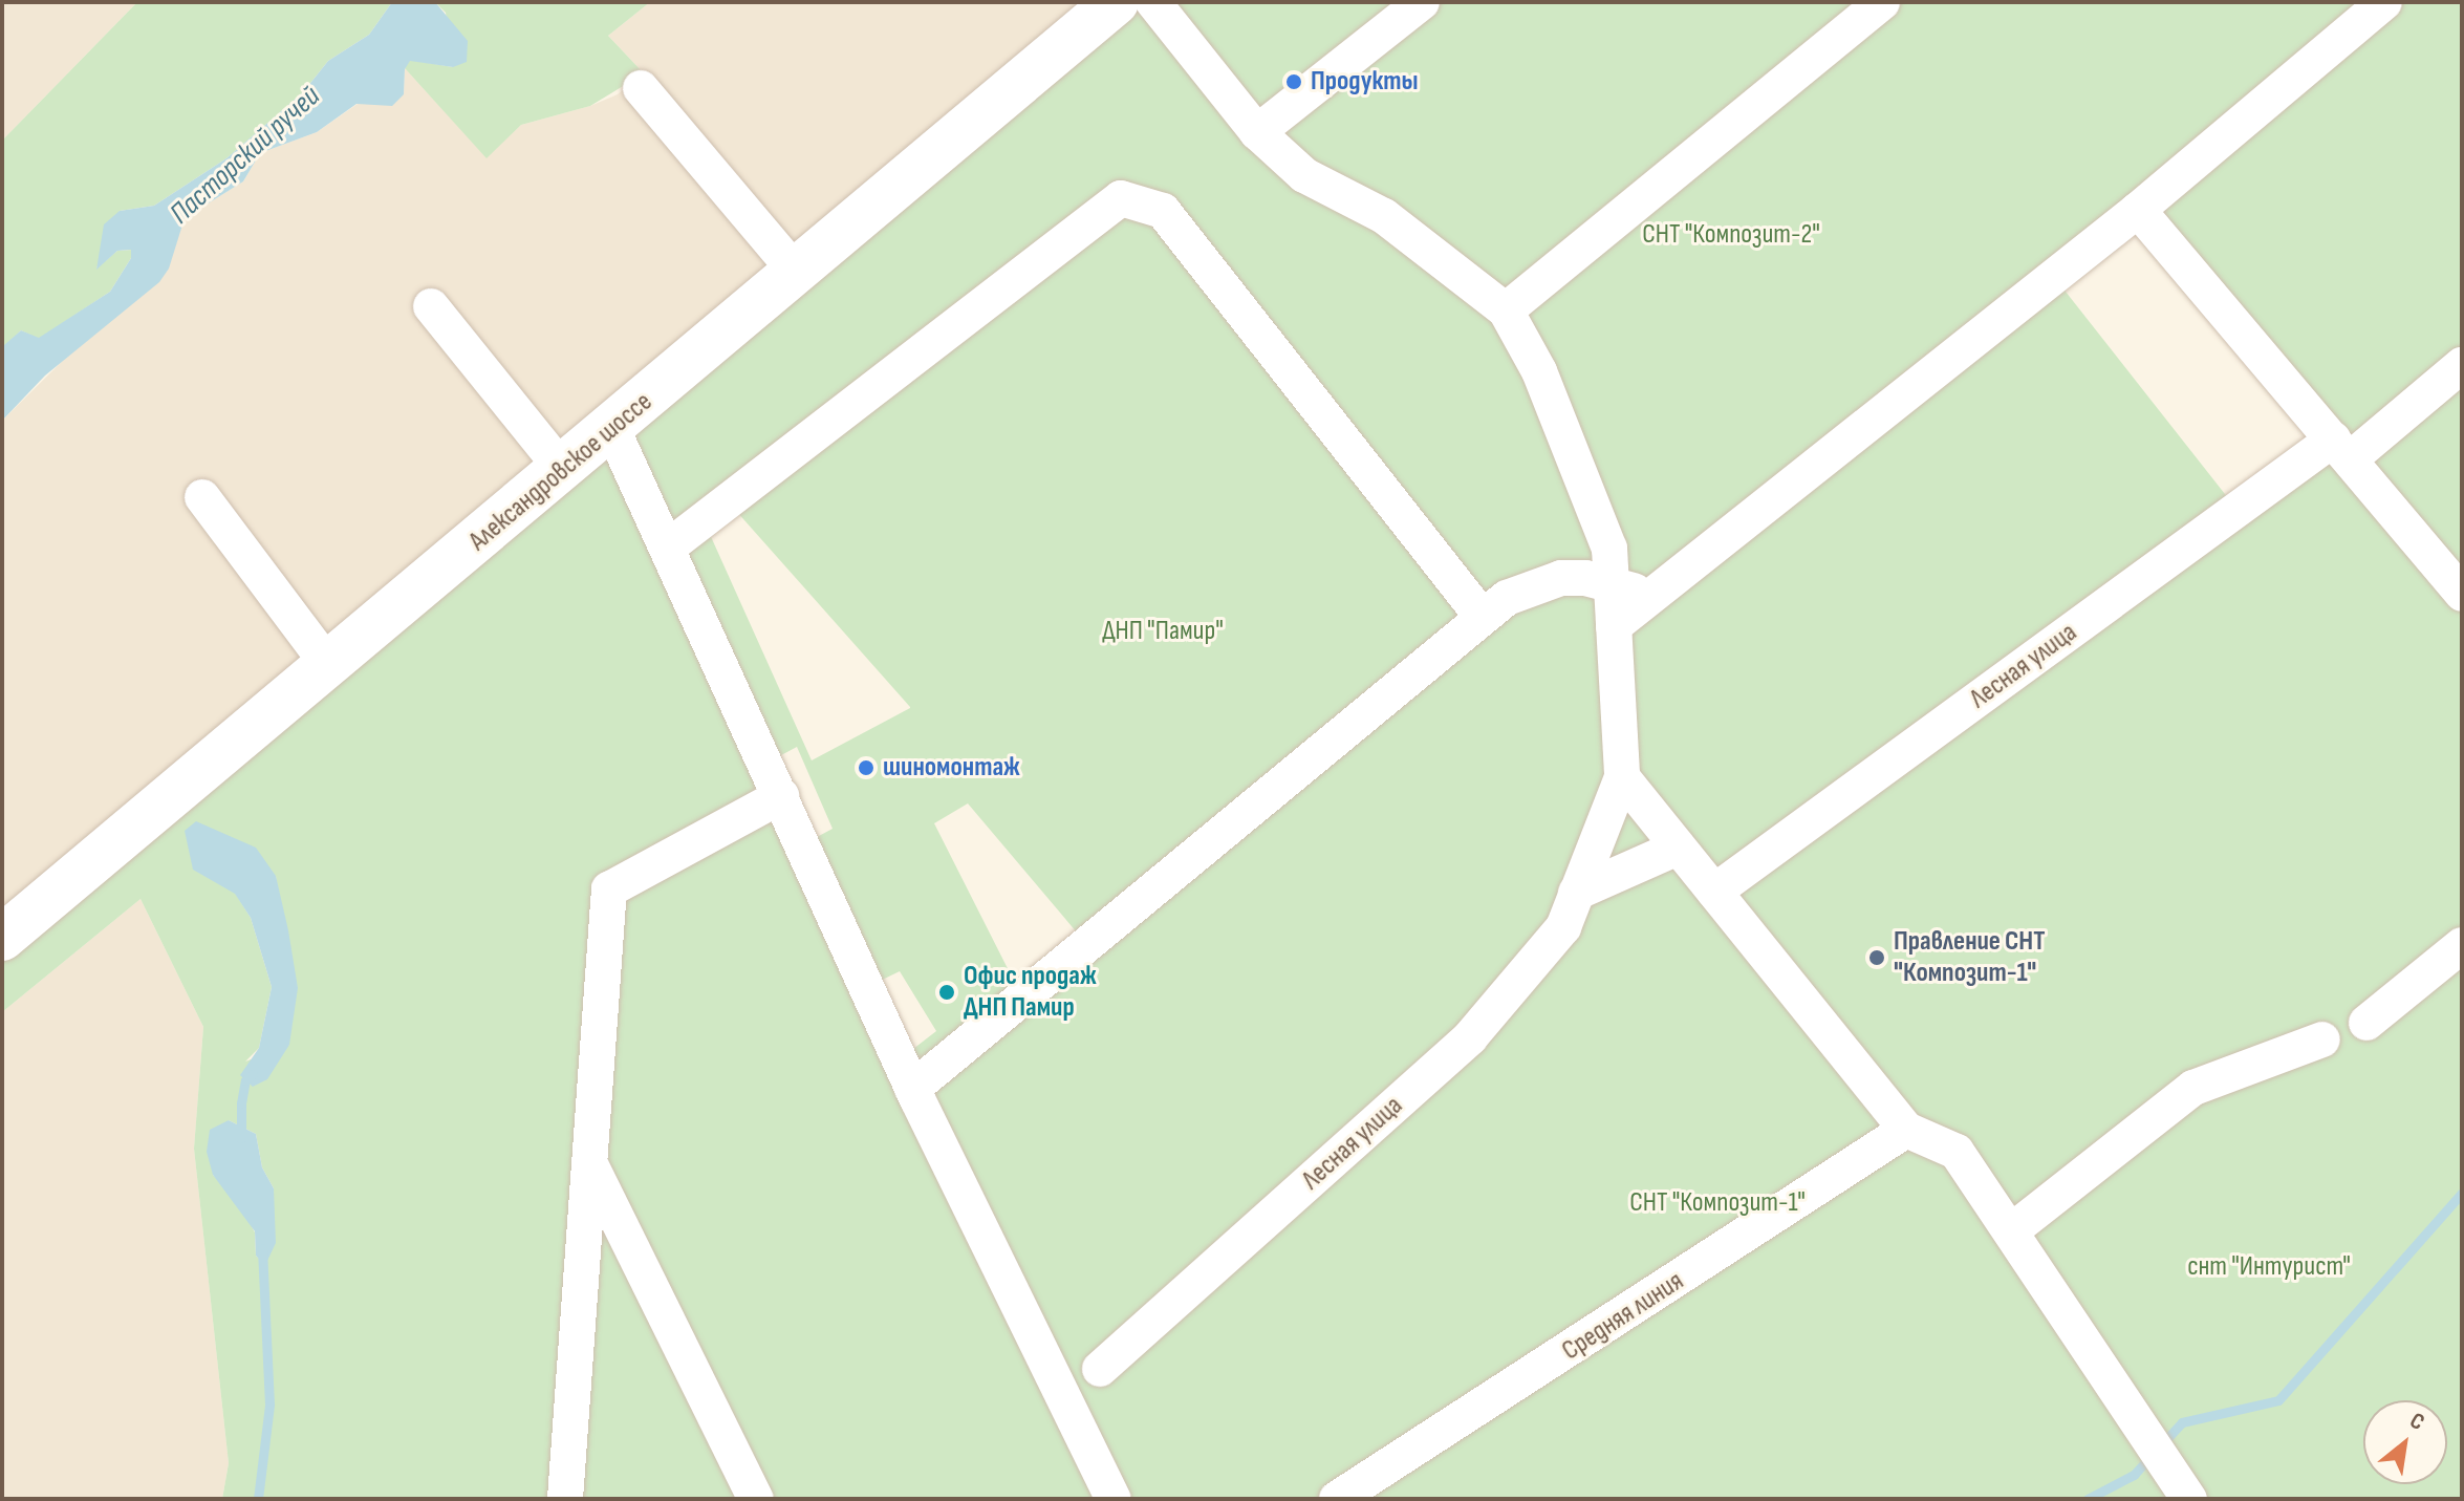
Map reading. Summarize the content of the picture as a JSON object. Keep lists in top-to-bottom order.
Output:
{
  "streets": {
    "street": ["Александровское шоссе", "Лесная улица", "Средняя линия"]
  },
  "water": ["Пасторский ручей"],
  "parks": [
    "СНТ \"Композит-2\"",
    "ДНП \"Памир\"",
    "СНТ \"Композит-1\"",
    "снт \"Интурист\""
  ],
  "places": [
    "Продукты",
    "шиномонтаж",
    "Правление СНТ \"Композит-1\"",
    "Офис продаж ДНП Памир"
  ],
  "north": "top right"
}
